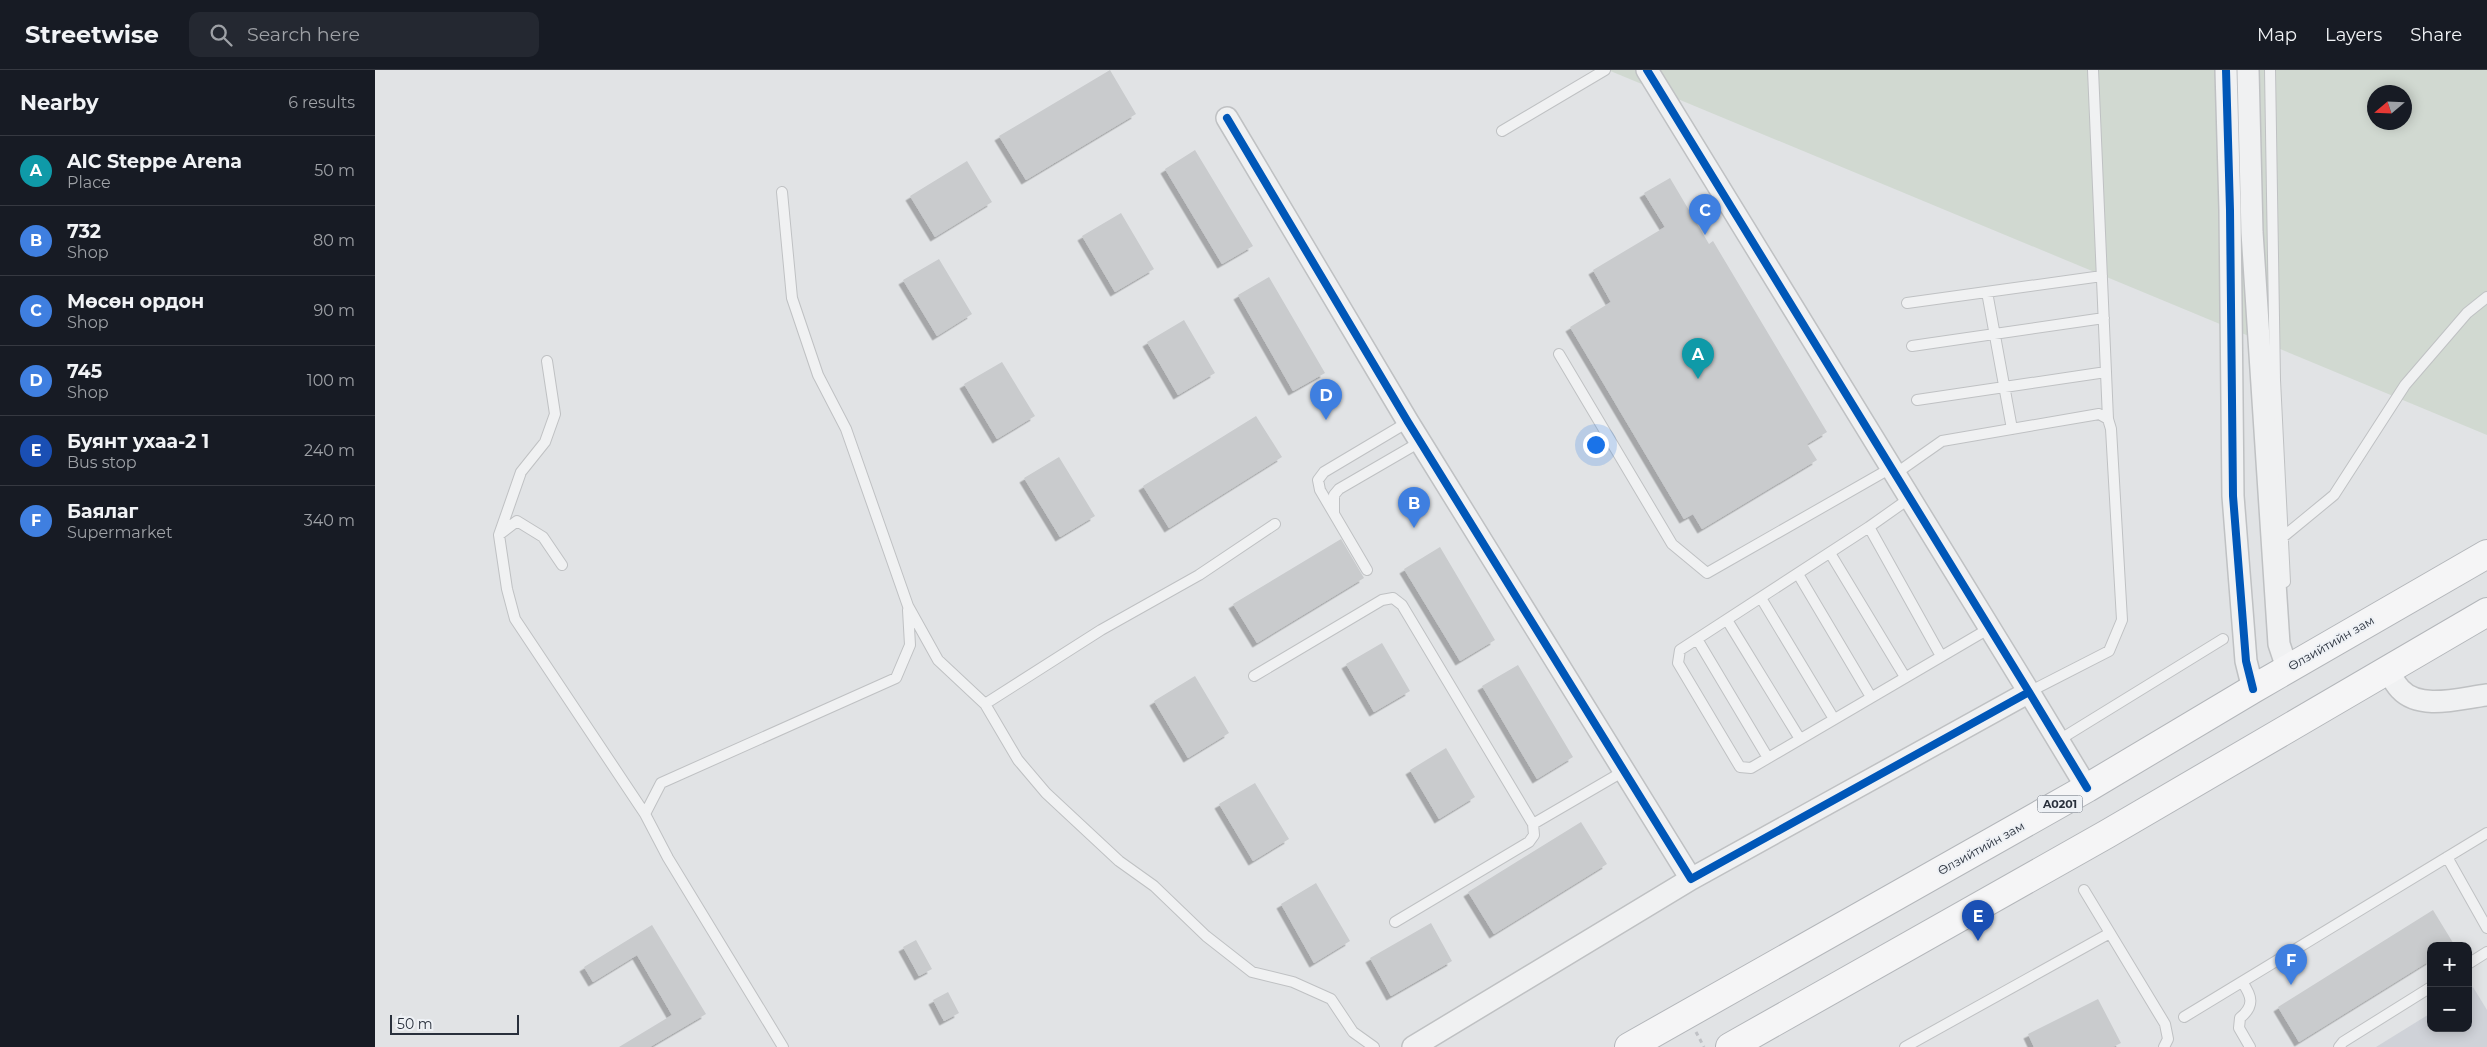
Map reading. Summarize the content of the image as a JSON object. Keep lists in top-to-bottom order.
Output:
{
  "streets": {
    "highway": ["Өлзийтийн зам", "A0201"]
  },
  "scale_bar": "50 m",
  "north": "left",
  "page": {
    "header": "Streetwise",
    "search": "Search here",
    "nav": ["Map", "Layers", "Share"],
    "heading": ["Nearby", "6 results"],
    "list": [
      {
        "mark": "A",
        "name": "AIC Steppe Arena",
        "note": "Place",
        "value": "50 m"
      },
      {
        "mark": "B",
        "name": "732",
        "note": "Shop",
        "value": "80 m"
      },
      {
        "mark": "C",
        "name": "Мөсөн ордон",
        "note": "Shop",
        "value": "90 m"
      },
      {
        "mark": "D",
        "name": "745",
        "note": "Shop",
        "value": "100 m"
      },
      {
        "mark": "E",
        "name": "Буянт ухаа-2 1",
        "note": "Bus stop",
        "value": "240 m"
      },
      {
        "mark": "F",
        "name": "Баялаг",
        "note": "Supermarket",
        "value": "340 m"
      }
    ],
    "pins": [
      "C",
      "A",
      "D",
      "B",
      "E",
      "F"
    ],
    "map_buttons": ["+", "−"],
    "scale": "50 m"
  }
}
